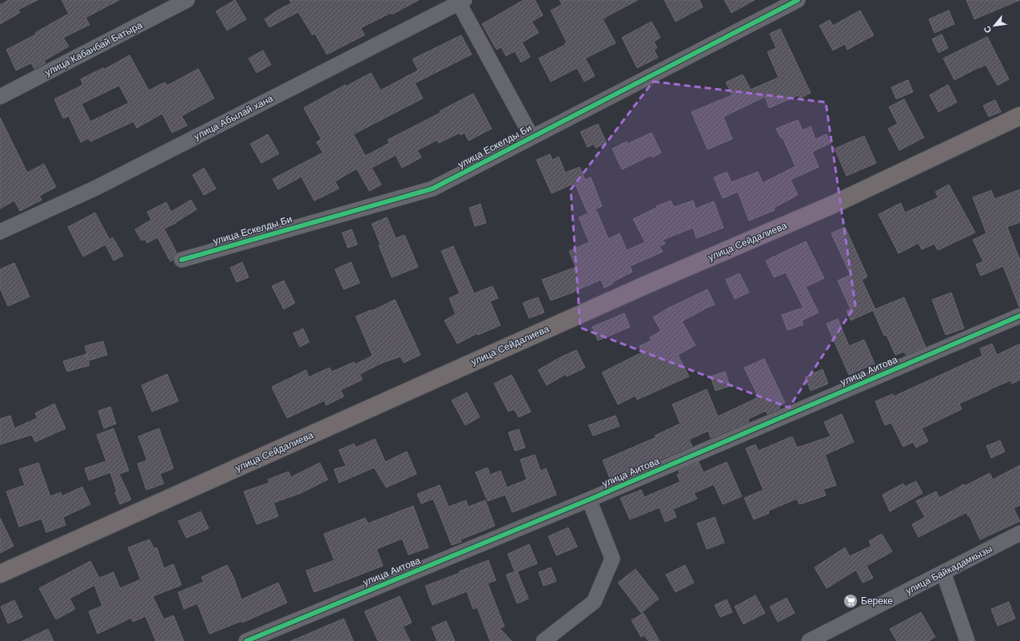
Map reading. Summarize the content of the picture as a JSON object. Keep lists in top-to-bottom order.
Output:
{
  "streets": {
    "main road": ["улица Сейдалиева"],
    "street": [
      "улица Кабанбай Батыра",
      "улица Абылай хана",
      "улица Ескелды Би",
      "улица Аитова",
      "улица Байкадамкызы"
    ]
  },
  "places": {
    "supermarket": ["Береке"]
  },
  "north": "bottom left"
}
